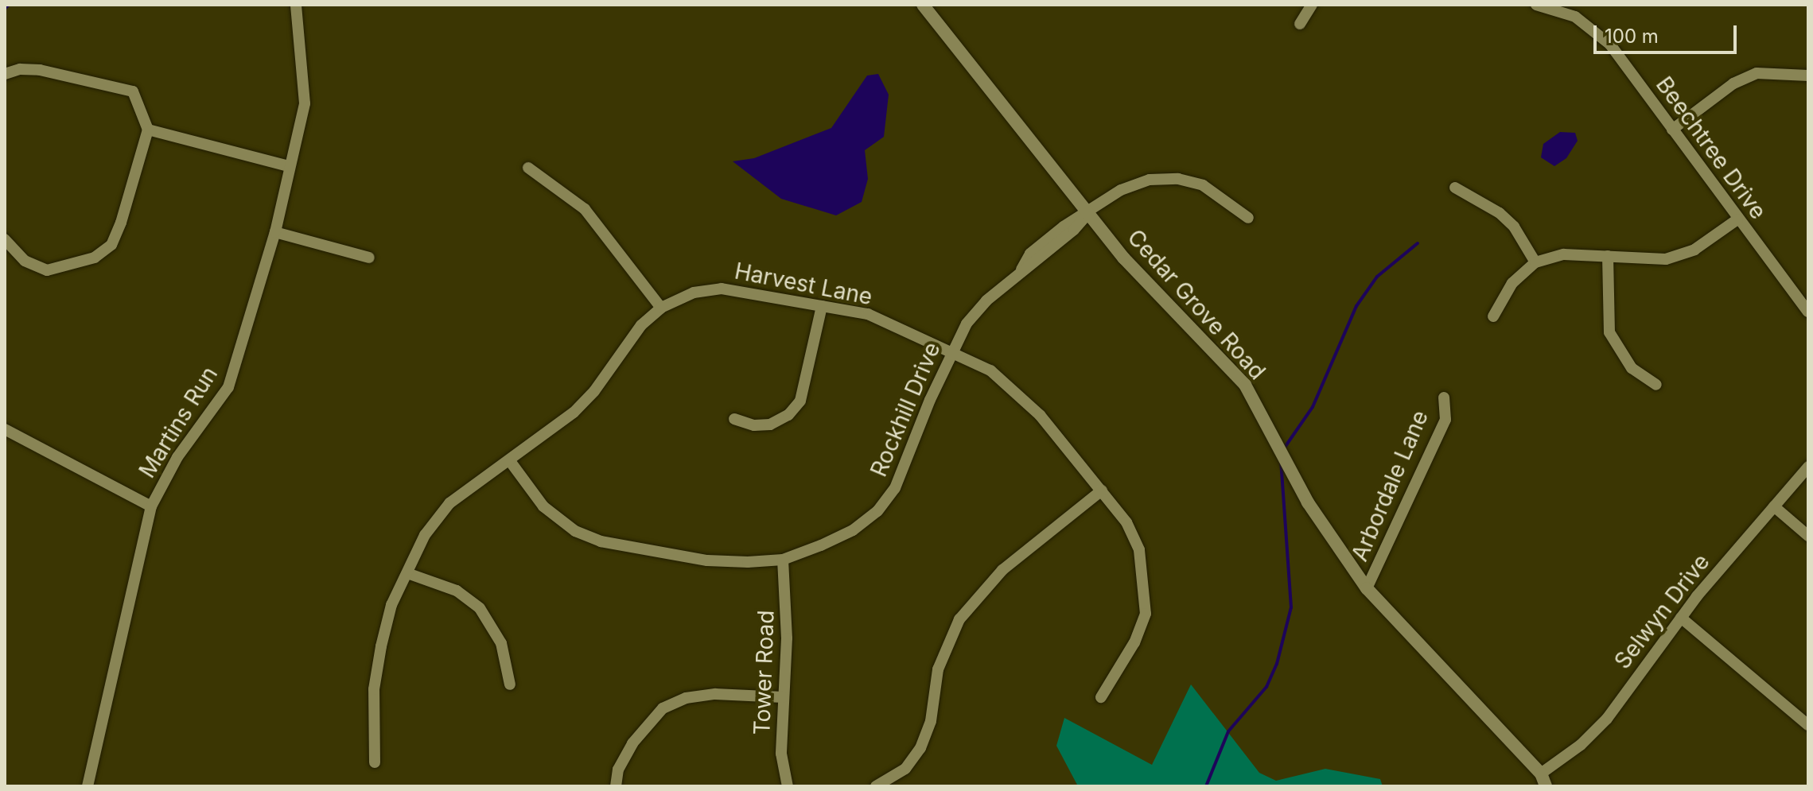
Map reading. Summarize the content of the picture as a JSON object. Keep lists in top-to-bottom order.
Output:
{
  "streets": {
    "street": [
      "Beechtree Drive",
      "Harvest Lane",
      "Cedar Grove Road",
      "Rockhill Drive",
      "Martins Run",
      "Arbordale Lane",
      "Selwyn Drive",
      "Tower Road"
    ]
  },
  "crossings": [
    ["Harvest Lane", "Rockhill Drive"],
    ["Cedar Grove Road", "Rockhill Drive"],
    ["Cedar Grove Road", "Arbordale Lane"],
    ["Cedar Grove Road", "Selwyn Drive"],
    ["Rockhill Drive", "Tower Road"]
  ],
  "scale_bar": "100 m"
}
